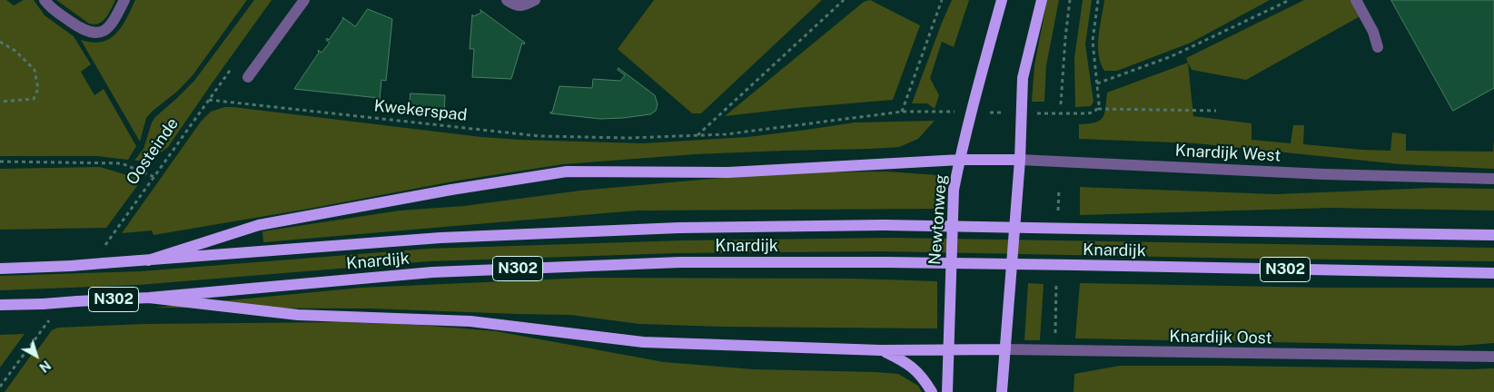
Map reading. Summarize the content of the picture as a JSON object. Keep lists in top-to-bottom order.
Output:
{
  "streets": {
    "main road": [
      "Knardijk West",
      "Newtonweg",
      "Knardijk",
      "N302",
      "Knardijk Oost"
    ],
    "path": ["Kwekerspad", "Oosteinde"]
  },
  "crossings": [
    ["Kwekerspad", "Oosteinde"],
    ["Knardijk West", "Newtonweg"],
    ["Knardijk West", "Knardijk"],
    ["Newtonweg", "Knardijk Oost"],
    ["Knardijk", "Knardijk Oost"]
  ],
  "north": "bottom right"
}
